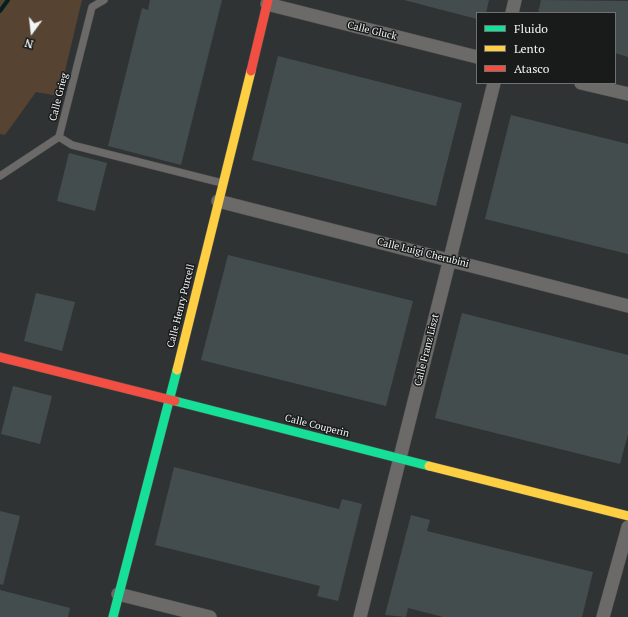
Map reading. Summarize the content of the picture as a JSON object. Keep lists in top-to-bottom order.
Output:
{
  "streets": {
    "street": [
      "Calle Gluck",
      "Calle Luigi Cherubini",
      "Calle Henry Purcell",
      "Calle Franz Liszt",
      "Calle Couperin"
    ],
    "lane": ["Calle Grieg"]
  },
  "crossings": [
    ["Calle Gluck", "Calle Henry Purcell"],
    ["Calle Luigi Cherubini", "Calle Henry Purcell"],
    ["Calle Luigi Cherubini", "Calle Franz Liszt"],
    ["Calle Henry Purcell", "Calle Couperin"],
    ["Calle Franz Liszt", "Calle Couperin"]
  ],
  "legend": ["Fluido", "Lento", "Atasco"],
  "north": "bottom"
}
